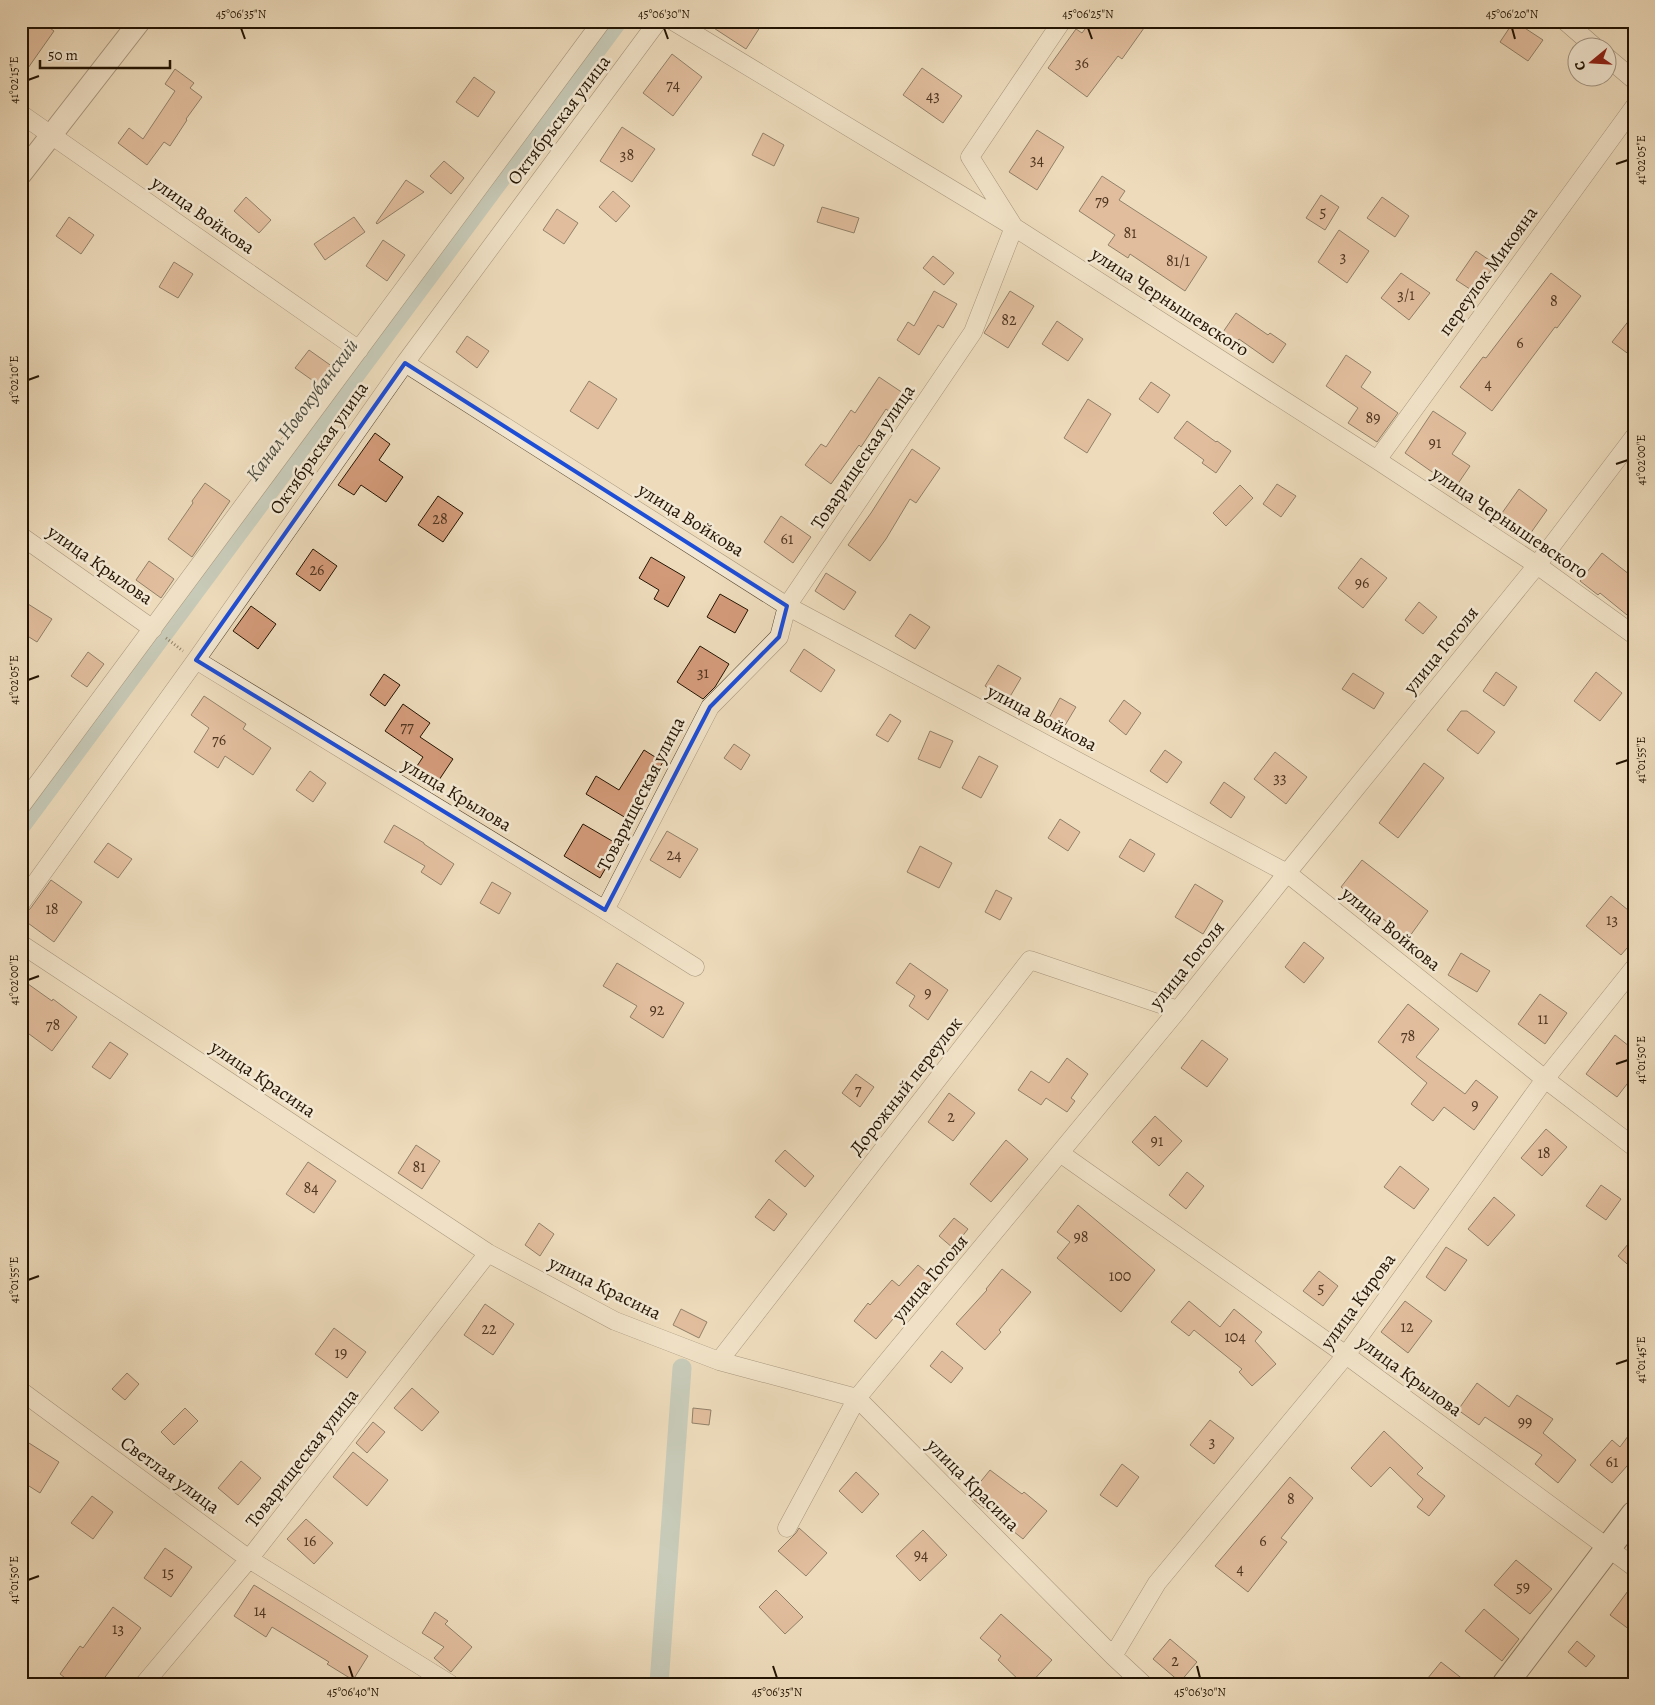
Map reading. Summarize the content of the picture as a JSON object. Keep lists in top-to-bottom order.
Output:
{
  "streets": {
    "street": [
      "Октябрьская улица",
      "улица Войкова",
      "переулок Микояна",
      "улица Чернышевского",
      "Товарищеская улица",
      "улица Крылова",
      "улица Гоголя",
      "улица Красина",
      "Дорожный переулок",
      "улица Кирова",
      "Светлая улица"
    ]
  },
  "crossings": [
    ["Октябрьская улица", "улица Войкова"],
    ["Октябрьская улица", "улица Крылова"],
    ["улица Войкова", "Товарищеская улица"],
    ["улица Войкова", "улица Гоголя"],
    ["улица Войкова", "улица Кирова"],
    ["переулок Микояна", "улица Чернышевского"],
    ["улица Чернышевского", "Товарищеская улица"],
    ["улица Чернышевского", "улица Гоголя"],
    ["Товарищеская улица", "улица Крылова"],
    ["Товарищеская улица", "улица Красина"],
    ["Товарищеская улица", "Светлая улица"],
    ["улица Крылова", "улица Гоголя"],
    ["улица Крылова", "улица Кирова"],
    ["улица Гоголя", "улица Красина"],
    ["улица Гоголя", "Дорожный переулок"],
    ["улица Красина", "Дорожный переулок"],
    ["улица Красина", "улица Кирова"]
  ],
  "water": ["Канал Новокубанский"],
  "house_numbers": [
    "36",
    "74",
    "43",
    "38",
    "34",
    "79",
    "5",
    "81",
    "3",
    "81/1",
    "3/1",
    "8",
    "82",
    "6",
    "4",
    "89",
    "91",
    "28",
    "61",
    "26",
    "96",
    "31",
    "77",
    "76",
    "33",
    "24",
    "18",
    "13",
    "9",
    "92",
    "11",
    "78",
    "78",
    "7",
    "9",
    "2",
    "91",
    "18",
    "81",
    "84",
    "98",
    "100",
    "5",
    "12",
    "22",
    "104",
    "19",
    "99",
    "3",
    "61",
    "8",
    "16",
    "6",
    "94",
    "4",
    "15",
    "59",
    "14",
    "13",
    "2"
  ],
  "scale_bar": "50 m",
  "north": "left",
  "coordinates": [
    "45°06'35\"N",
    "45°06'30\"N",
    "45°06'25\"N",
    "45°06'20\"N",
    "41°02'15\"E",
    "41°02'05\"E",
    "41°02'10\"E",
    "41°02'00\"E",
    "41°01'55\"E",
    "41°01'50\"E",
    "41°01'45\"E",
    "45°06'40\"N"
  ]
}
